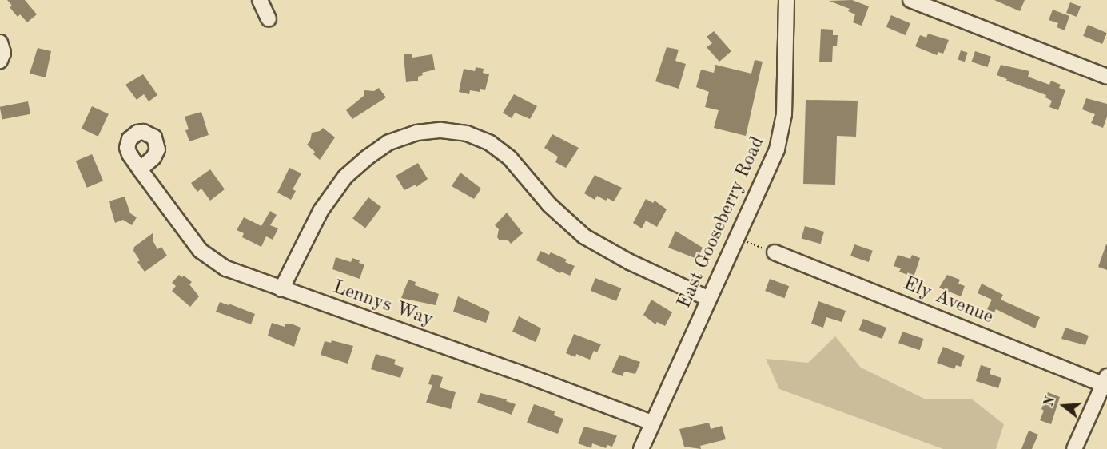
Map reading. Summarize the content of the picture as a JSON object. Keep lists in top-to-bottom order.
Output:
{
  "streets": {
    "street": ["East Gooseberry Road", "Ely Avenue", "Lennys Way"]
  },
  "crossings": [
    ["East Gooseberry Road", "Lennys Way"]
  ],
  "north": "left"
}
